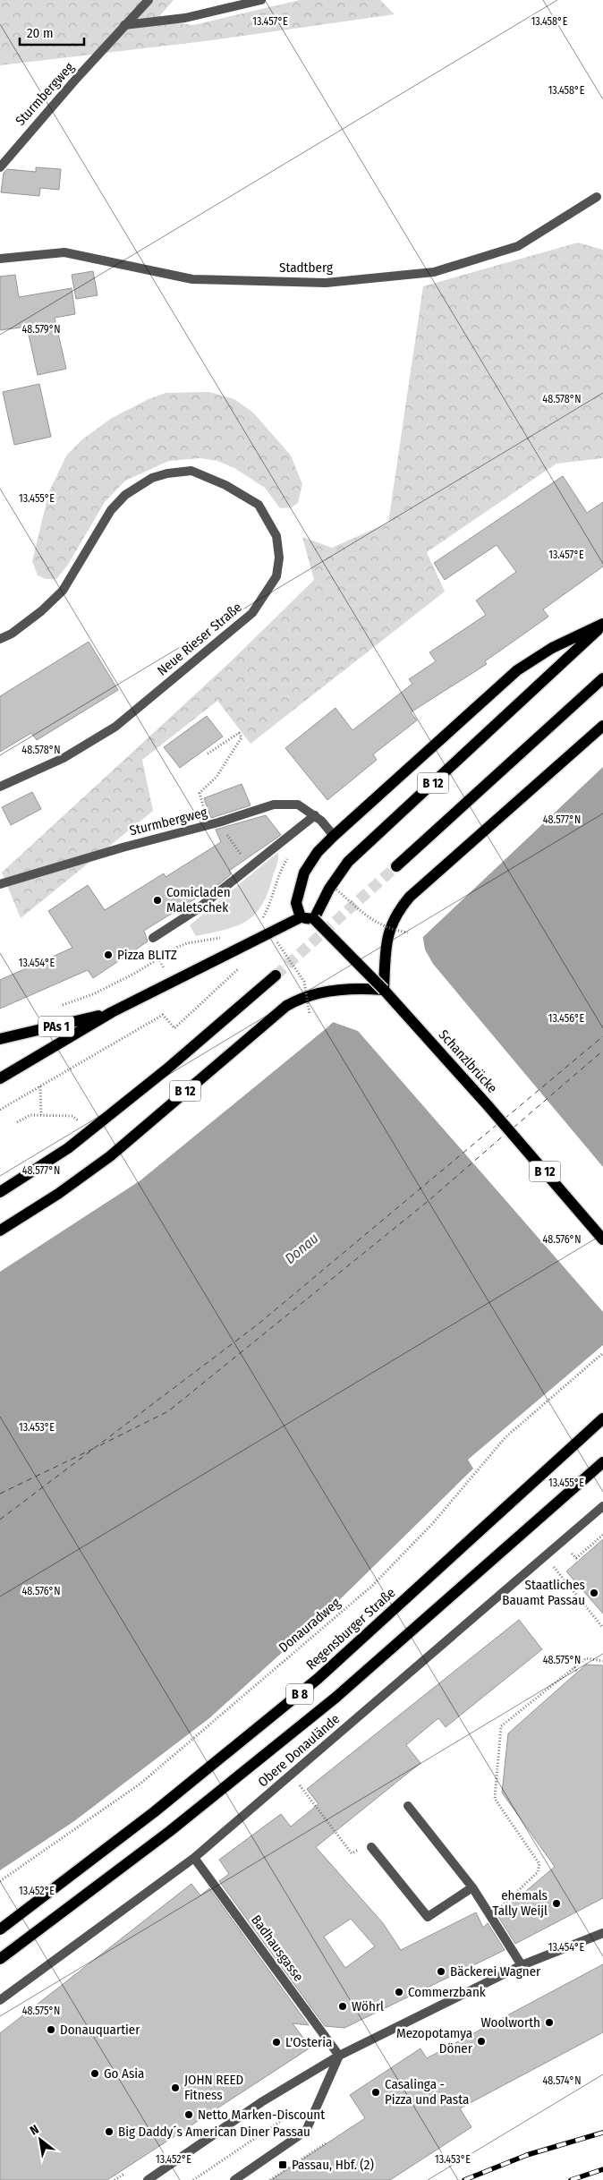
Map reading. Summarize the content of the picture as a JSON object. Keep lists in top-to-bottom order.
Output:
{
  "streets": {
    "main road": [
      "B 12",
      "PAs 1",
      "Schanzlbrücke",
      "Regensburger Straße",
      "B 8"
    ],
    "street": [
      "Sturmbergweg",
      "Stadtberg",
      "Neue Rieser Straße",
      "Obere Donaulände",
      "Badhausgasse"
    ],
    "path": ["Donauradweg"]
  },
  "crossings": [
    ["Sturmbergweg", "B 12"],
    ["B 12", "Schanzlbrücke"],
    ["Obere Donaulände", "Badhausgasse"]
  ],
  "water": ["Donau"],
  "places": {
    "other": [
      "Comicladen Maletschek",
      "Pizza BLITZ",
      "Staatliches Bauamt Passau",
      "ehemals Tally Weijl",
      "Bäckerei Wagner",
      "Commerzbank",
      "Wöhrl",
      "Woolworth",
      "Donauquartier",
      "Mezopotamya Döner",
      "L'Osteria",
      "Go Asia",
      "JOHN REED Fitness",
      "Casalinga - Pizza und Pasta",
      "Netto Marken-Discount",
      "Big Daddy´s American Diner Passau"
    ],
    "transit": ["Passau, Hbf. (2)"]
  },
  "scale_bar": "20 m",
  "north": "top left",
  "coordinates": [
    "13.457°E",
    "13.458°E",
    "48.579°N",
    "48.578°N",
    "13.455°E",
    "48.577°N",
    "13.454°E",
    "13.456°E",
    "48.576°N",
    "13.453°E",
    "48.575°N",
    "13.452°E",
    "48.574°N"
  ]
}
